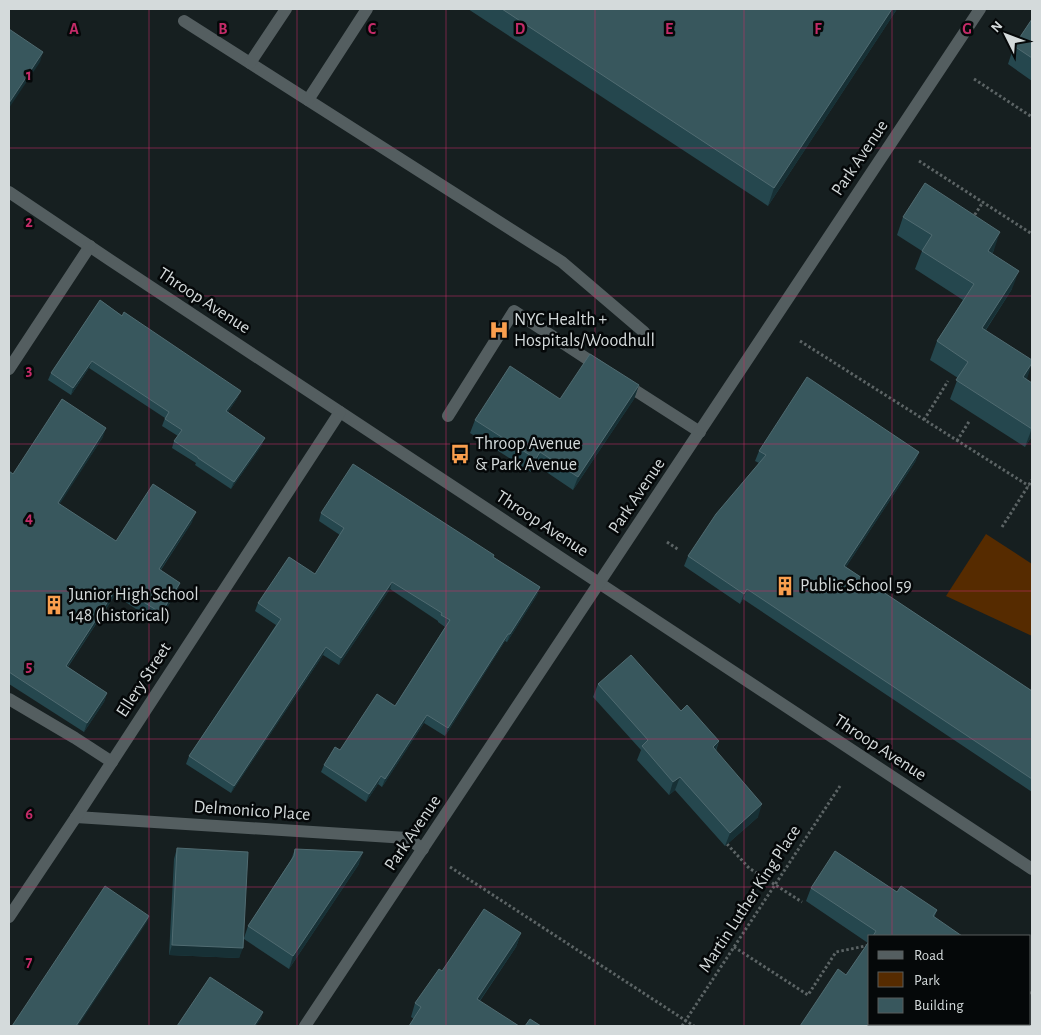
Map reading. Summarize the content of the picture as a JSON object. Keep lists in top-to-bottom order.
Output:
{
  "streets": {
    "street": [
      "Park Avenue",
      "Throop Avenue",
      "Ellery Street",
      "Delmonico Place"
    ],
    "path": ["Martin Luther King Place"]
  },
  "crossings": [
    ["Park Avenue", "Throop Avenue"],
    ["Park Avenue", "Delmonico Place"],
    ["Throop Avenue", "Ellery Street"],
    ["Ellery Street", "Delmonico Place"]
  ],
  "places": {
    "hospital": ["NYC Health + Hospitals/Woodhull"],
    "bus stop": ["Throop Avenue & Park Avenue"],
    "building": ["Public School 59", "Junior High School 148 (historical)"]
  },
  "legend": ["Road", "Park", "Building"],
  "north": "top left",
  "grid": {
    "columns": [
      "A",
      "B",
      "C",
      "D",
      "E",
      "F",
      "G"
    ],
    "rows": [
      "1",
      "2",
      "3",
      "4",
      "5",
      "6",
      "7"
    ]
  }
}
